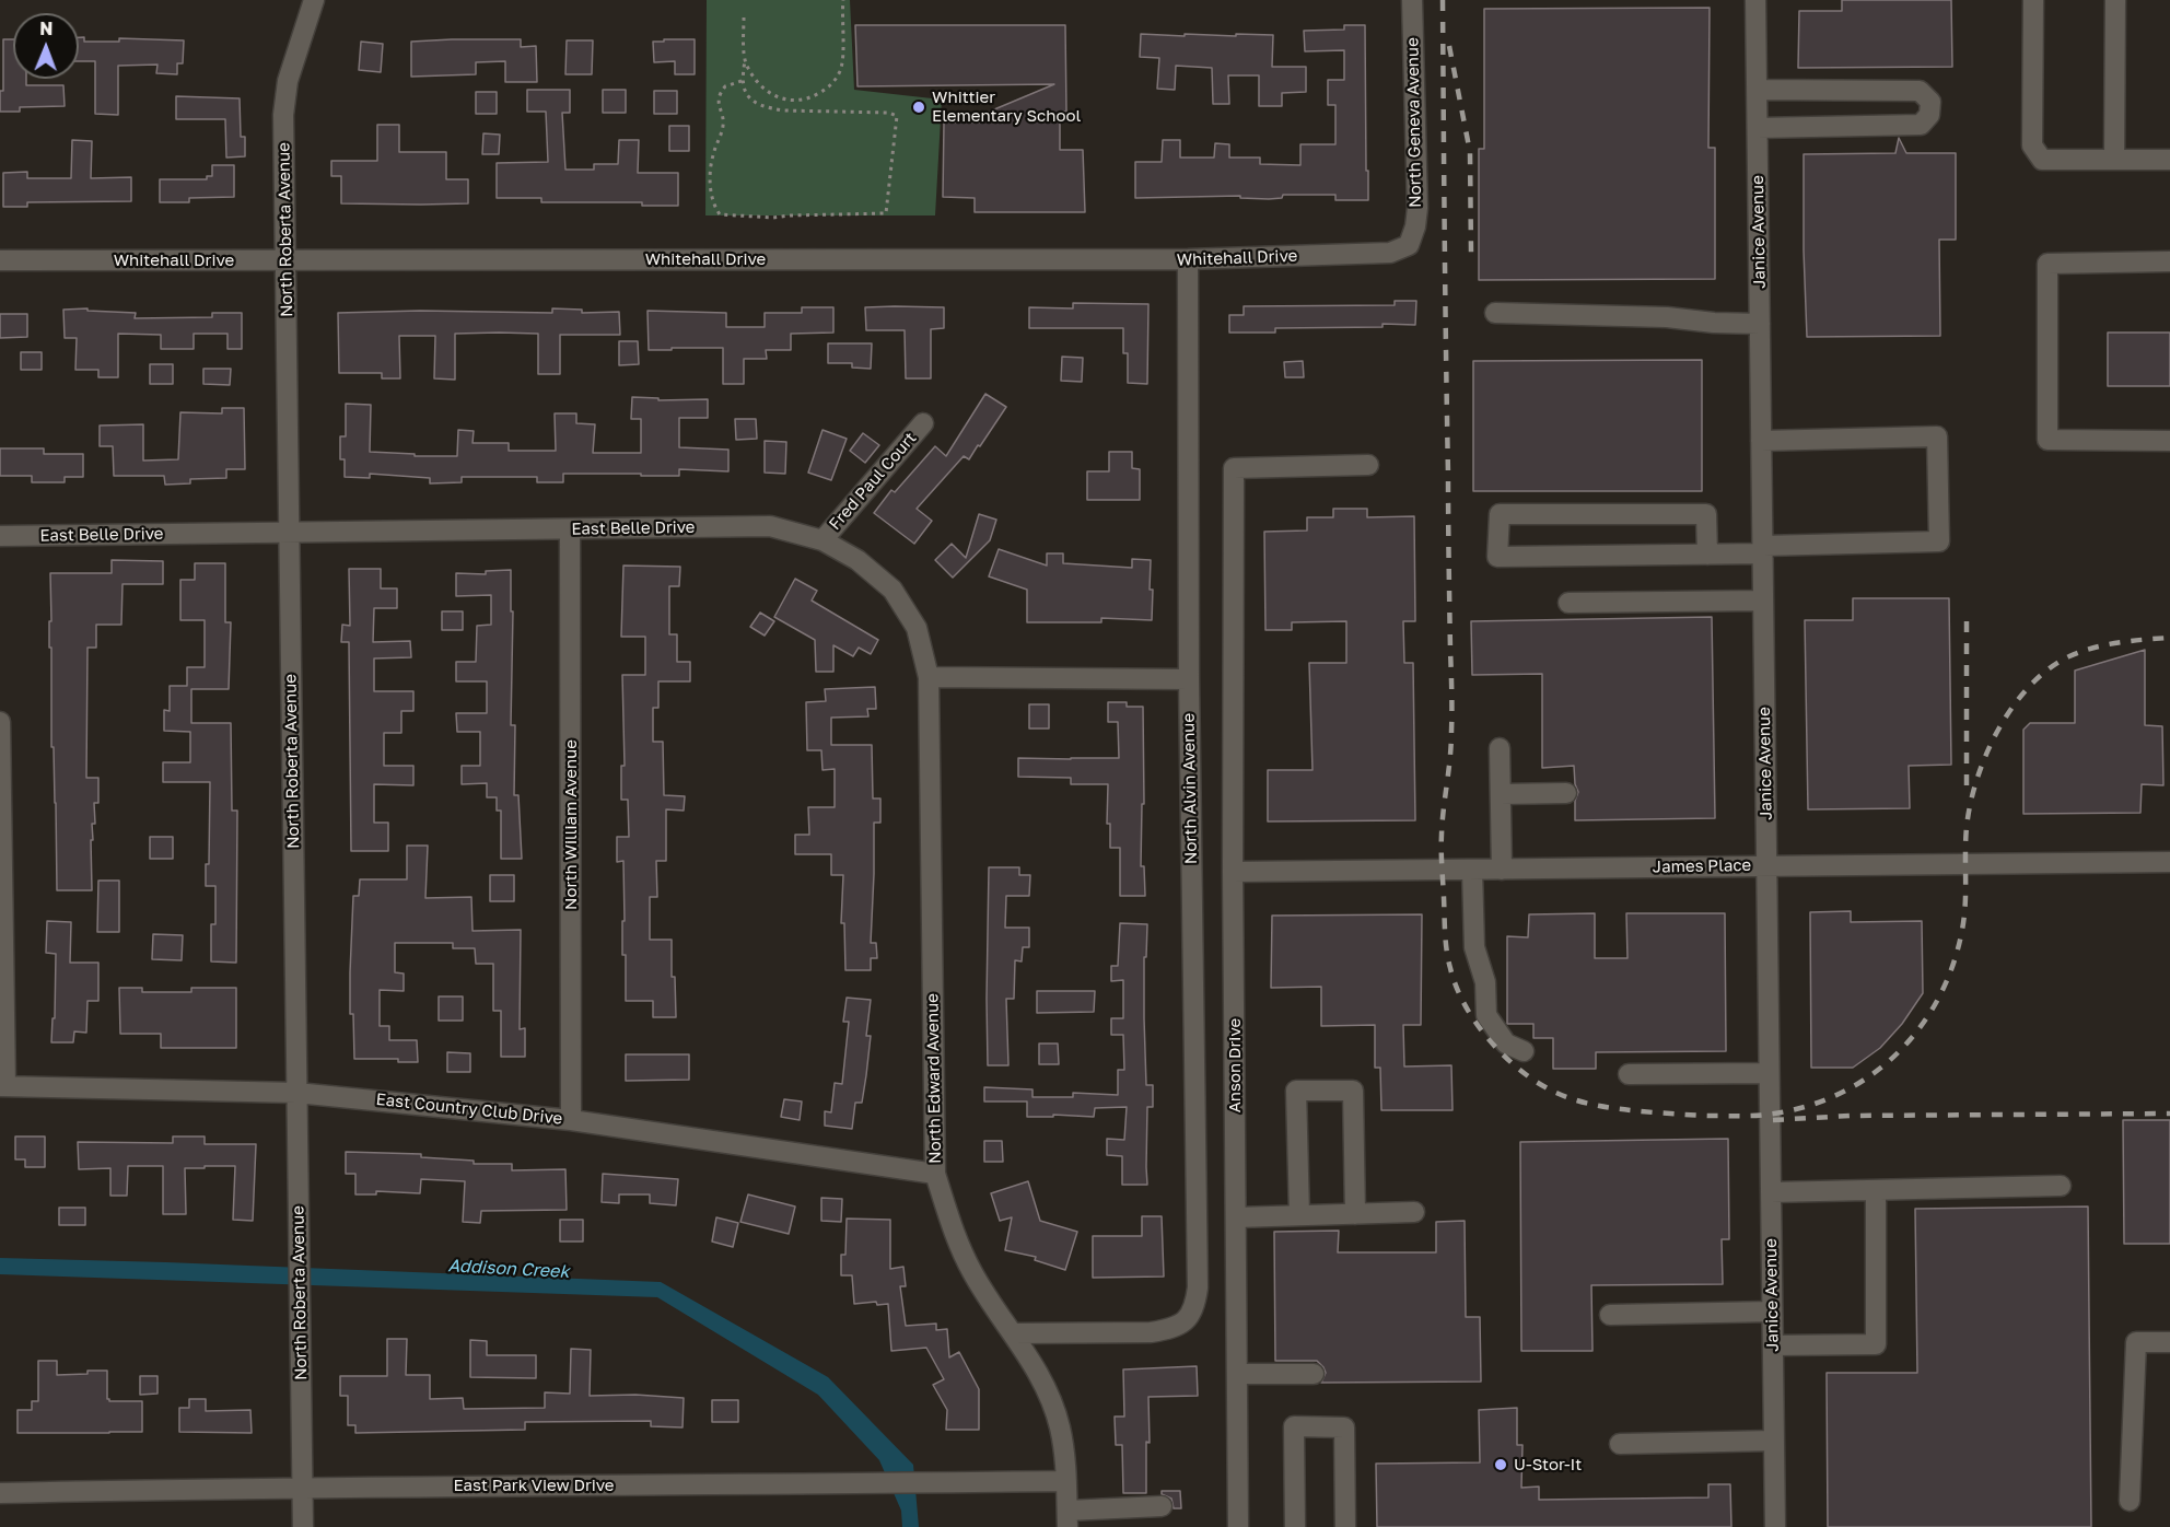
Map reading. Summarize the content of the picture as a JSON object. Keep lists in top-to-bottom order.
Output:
{
  "streets": {
    "street": [
      "North Geneva Avenue",
      "North Roberta Avenue",
      "Janice Avenue",
      "Whitehall Drive",
      "Fred Paul Court",
      "East Belle Drive",
      "North Alvin Avenue",
      "North William Avenue",
      "James Place",
      "Anson Drive",
      "North Edward Avenue",
      "East Country Club Drive",
      "East Park View Drive"
    ]
  },
  "crossings": [
    ["North Geneva Avenue", "Whitehall Drive"],
    ["North Roberta Avenue", "Whitehall Drive"],
    ["North Roberta Avenue", "East Belle Drive"],
    ["North Roberta Avenue", "East Country Club Drive"],
    ["North Roberta Avenue", "East Park View Drive"],
    ["Janice Avenue", "James Place"],
    ["Whitehall Drive", "North Alvin Avenue"],
    ["Fred Paul Court", "East Belle Drive"],
    ["East Belle Drive", "North William Avenue"],
    ["East Belle Drive", "North Edward Avenue"],
    ["North Alvin Avenue", "North Edward Avenue"],
    ["North William Avenue", "East Country Club Drive"],
    ["James Place", "Anson Drive"],
    ["North Edward Avenue", "East Country Club Drive"],
    ["North Edward Avenue", "East Park View Drive"]
  ],
  "water": ["Addison Creek"],
  "places": ["Whittier Elementary School", "U-Stor-It"],
  "north": "top"
}
